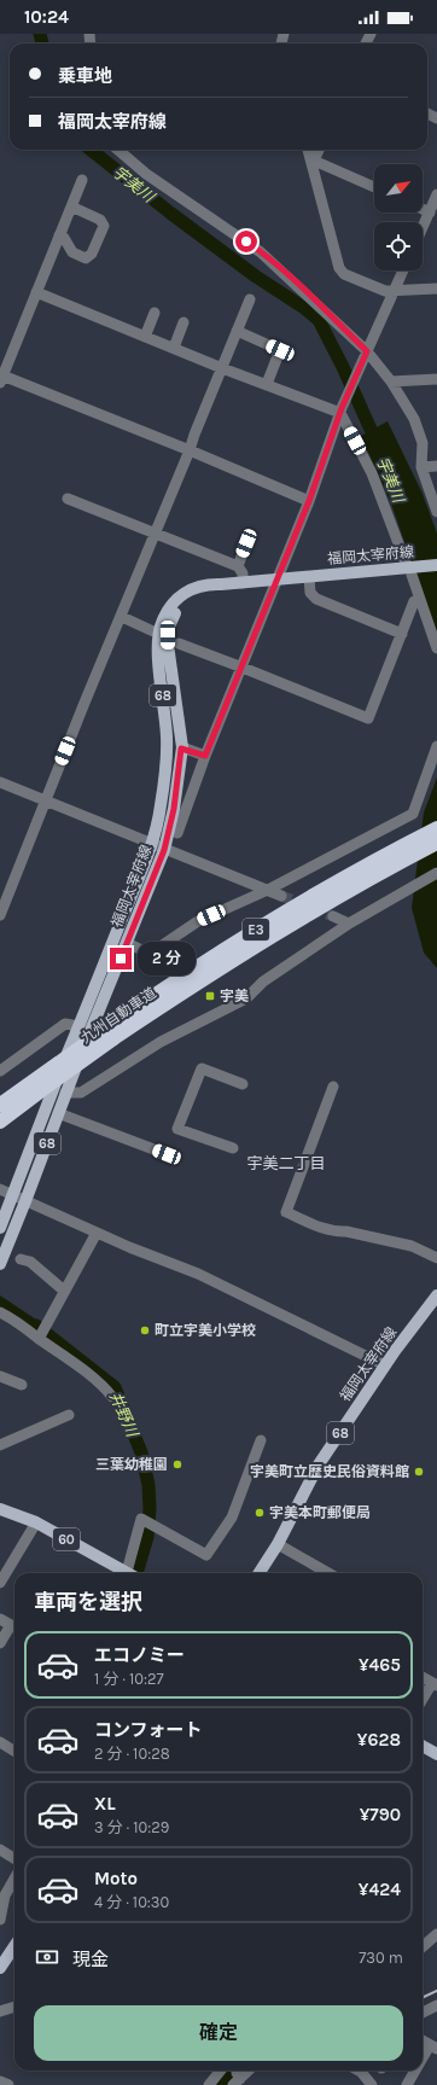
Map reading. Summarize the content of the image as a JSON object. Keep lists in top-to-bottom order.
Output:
{
  "streets": {
    "highway": ["E3", "九州自動車道"],
    "main road": ["福岡太宰府線", "68", "60"]
  },
  "districts": ["宇美二丁目"],
  "water": ["宇美川", "井野川"],
  "places": {
    "transit": ["宇美"],
    "other": [
      "町立宇美小学校",
      "三葉幼稚園",
      "宇美町立歴史民俗資料館",
      "宇美本町郵便局"
    ]
  },
  "north": "top right",
  "page": {
    "status": "10:24",
    "banner": ["乗車地", "福岡太宰府線"],
    "bubble": "2 分",
    "heading": "車両を選択",
    "list": [
      {
        "name": "エコノミー",
        "note": "1 分 · 10:27",
        "value": "¥465"
      },
      {
        "name": "コンフォート",
        "note": "2 分 · 10:28",
        "value": "¥628"
      },
      {
        "name": "XL",
        "note": "3 分 · 10:29",
        "value": "¥790"
      },
      {
        "name": "Moto",
        "note": "4 分 · 10:30",
        "value": "¥424"
      }
    ],
    "pay": ["現金", "730 m"],
    "buttons": "確定"
  }
}
